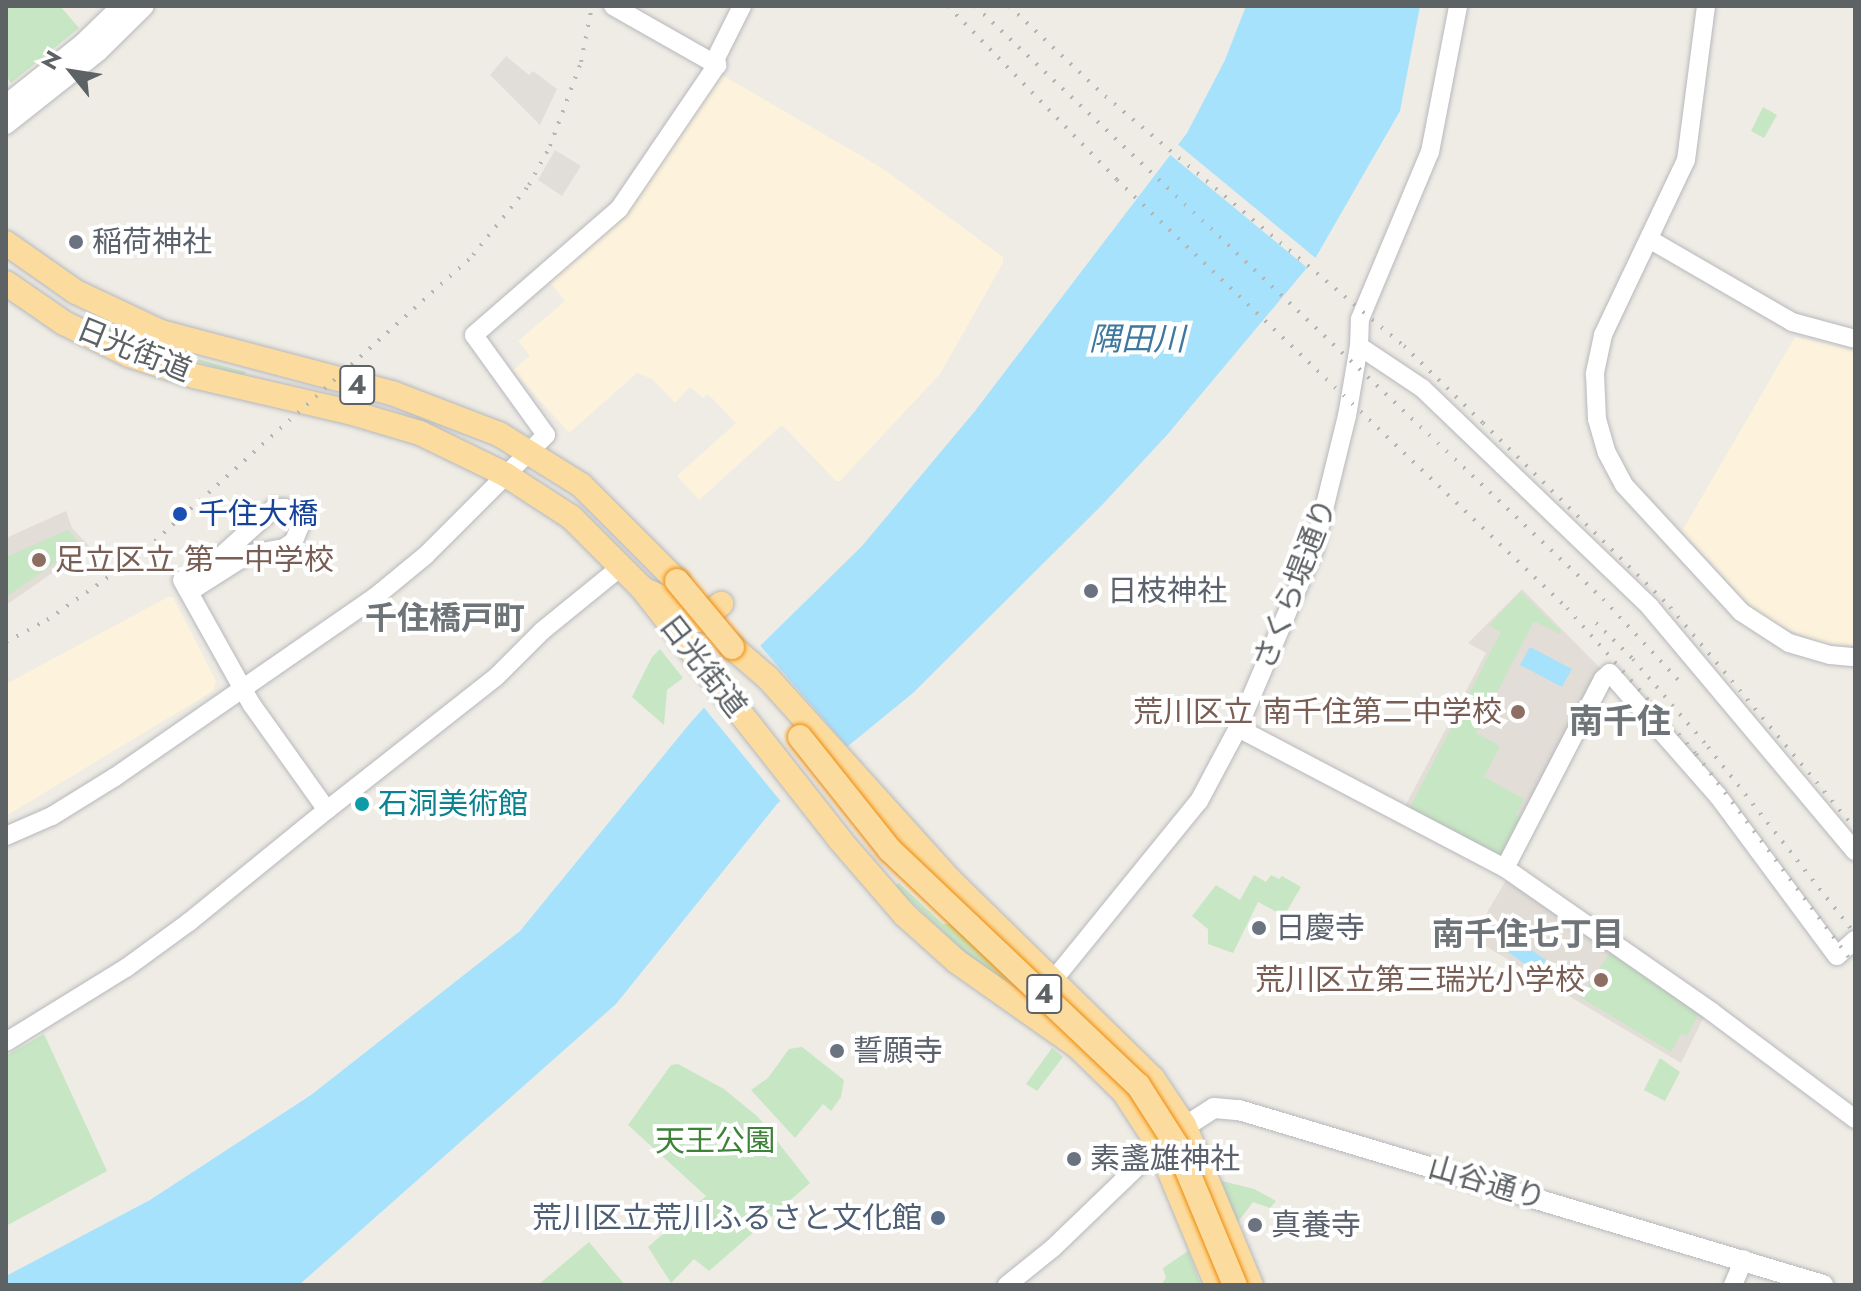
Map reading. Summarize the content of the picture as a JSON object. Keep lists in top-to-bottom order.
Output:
{
  "streets": {
    "highway": ["日光街道", "4"],
    "main road": ["山谷通り"],
    "street": ["さくら堤通り"]
  },
  "crossings": [
    ["日光街道", "さくら堤通り"],
    ["日光街道", "山谷通り"]
  ],
  "districts": ["千住橋戸町", "南千住", "南千住七丁目"],
  "water": ["隅田川"],
  "parks": ["天王公園"],
  "places": [
    "稲荷神社",
    "千住大橋",
    "足立区立 第一中学校",
    "日枝神社",
    "荒川区立 南千住第二中学校",
    "石洞美術館",
    "日慶寺",
    "荒川区立第三瑞光小学校",
    "誓願寺",
    "素盞雄神社",
    "荒川区立荒川ふるさと文化館",
    "真養寺"
  ],
  "north": "top left"
}
